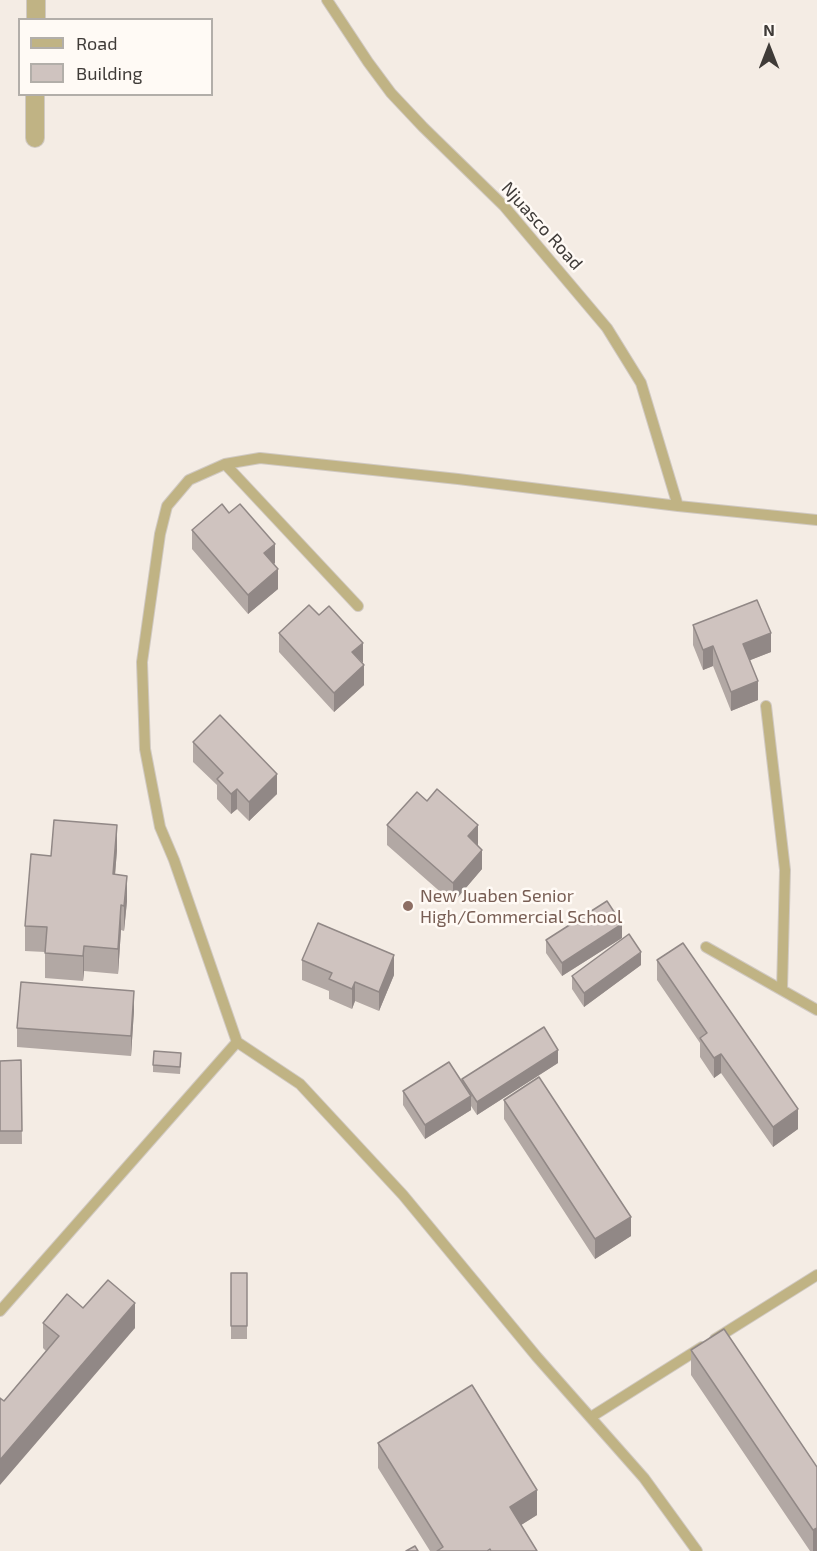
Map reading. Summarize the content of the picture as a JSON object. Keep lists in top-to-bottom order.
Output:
{
  "streets": {
    "lane": ["Njuasco Road"]
  },
  "places": ["New Juaben Senior High/Commercial School"],
  "legend": ["Road", "Building"],
  "north": "top"
}
